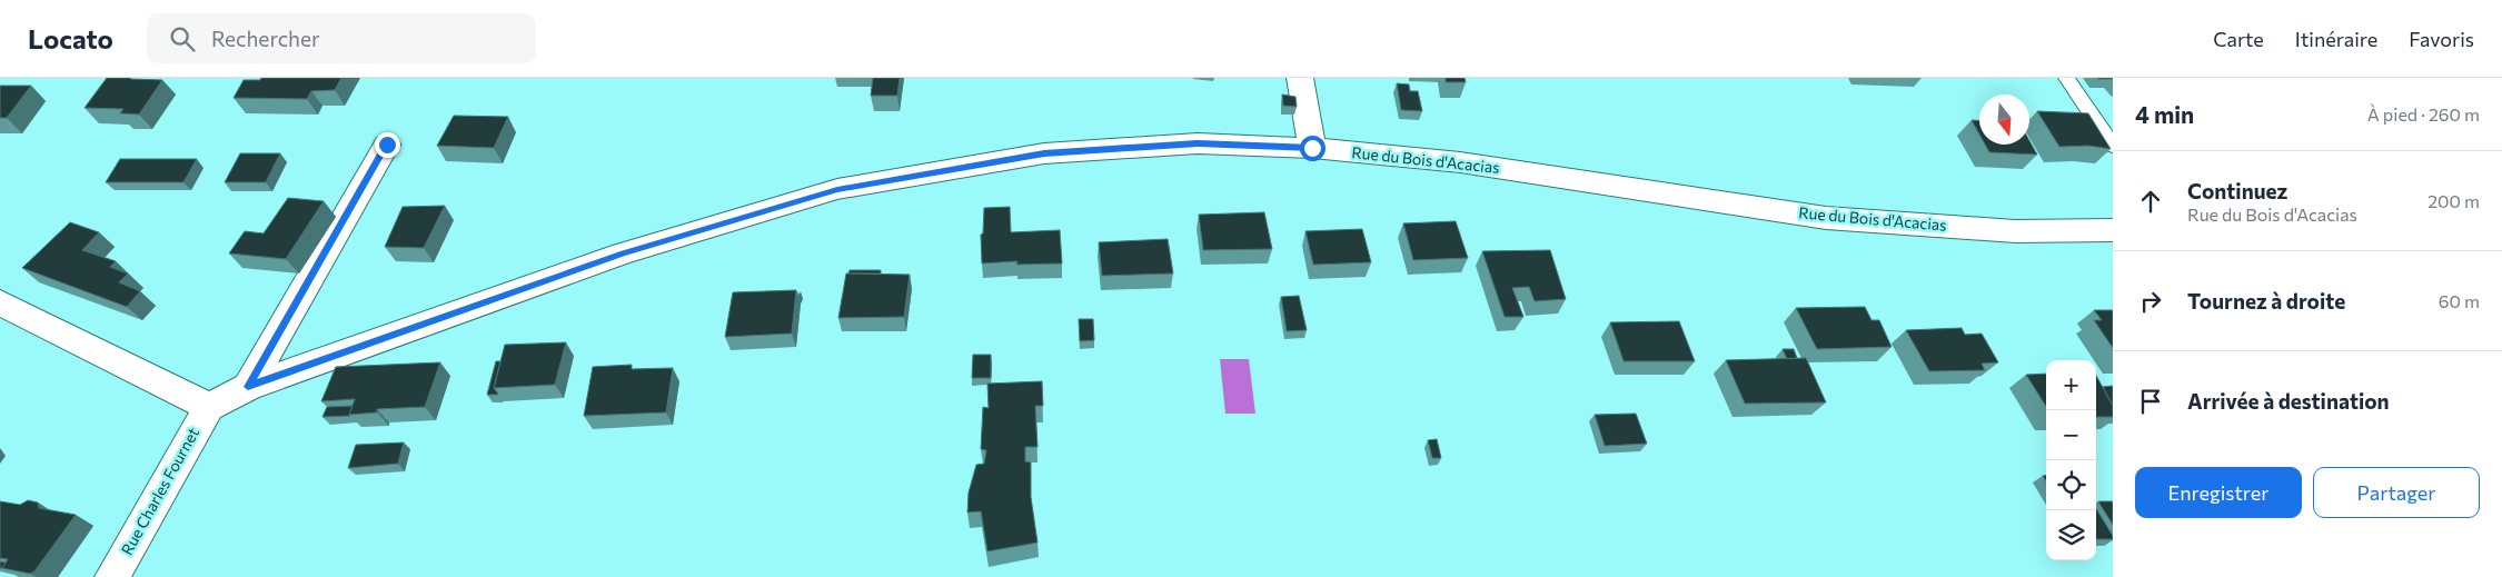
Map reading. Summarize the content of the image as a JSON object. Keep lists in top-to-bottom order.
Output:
{
  "streets": {
    "street": ["Rue du Bois d'Acacias", "Rue Charles Fournet"]
  },
  "crossings": [
    ["Rue du Bois d'Acacias", "Rue Charles Fournet"]
  ],
  "north": "bottom",
  "page": {
    "header": "Locato",
    "search": "Rechercher",
    "nav": ["Carte", "Itinéraire", "Favoris"],
    "heading": ["4 min", "À pied · 260 m"],
    "list": [
      ["Continuez", "Rue du Bois d'Acacias", "200 m"],
      ["Tournez à droite", "60 m"],
      "Arrivée à destination"
    ],
    "map_buttons": ["+", "−"],
    "buttons": ["Enregistrer", "Partager"]
  }
}
